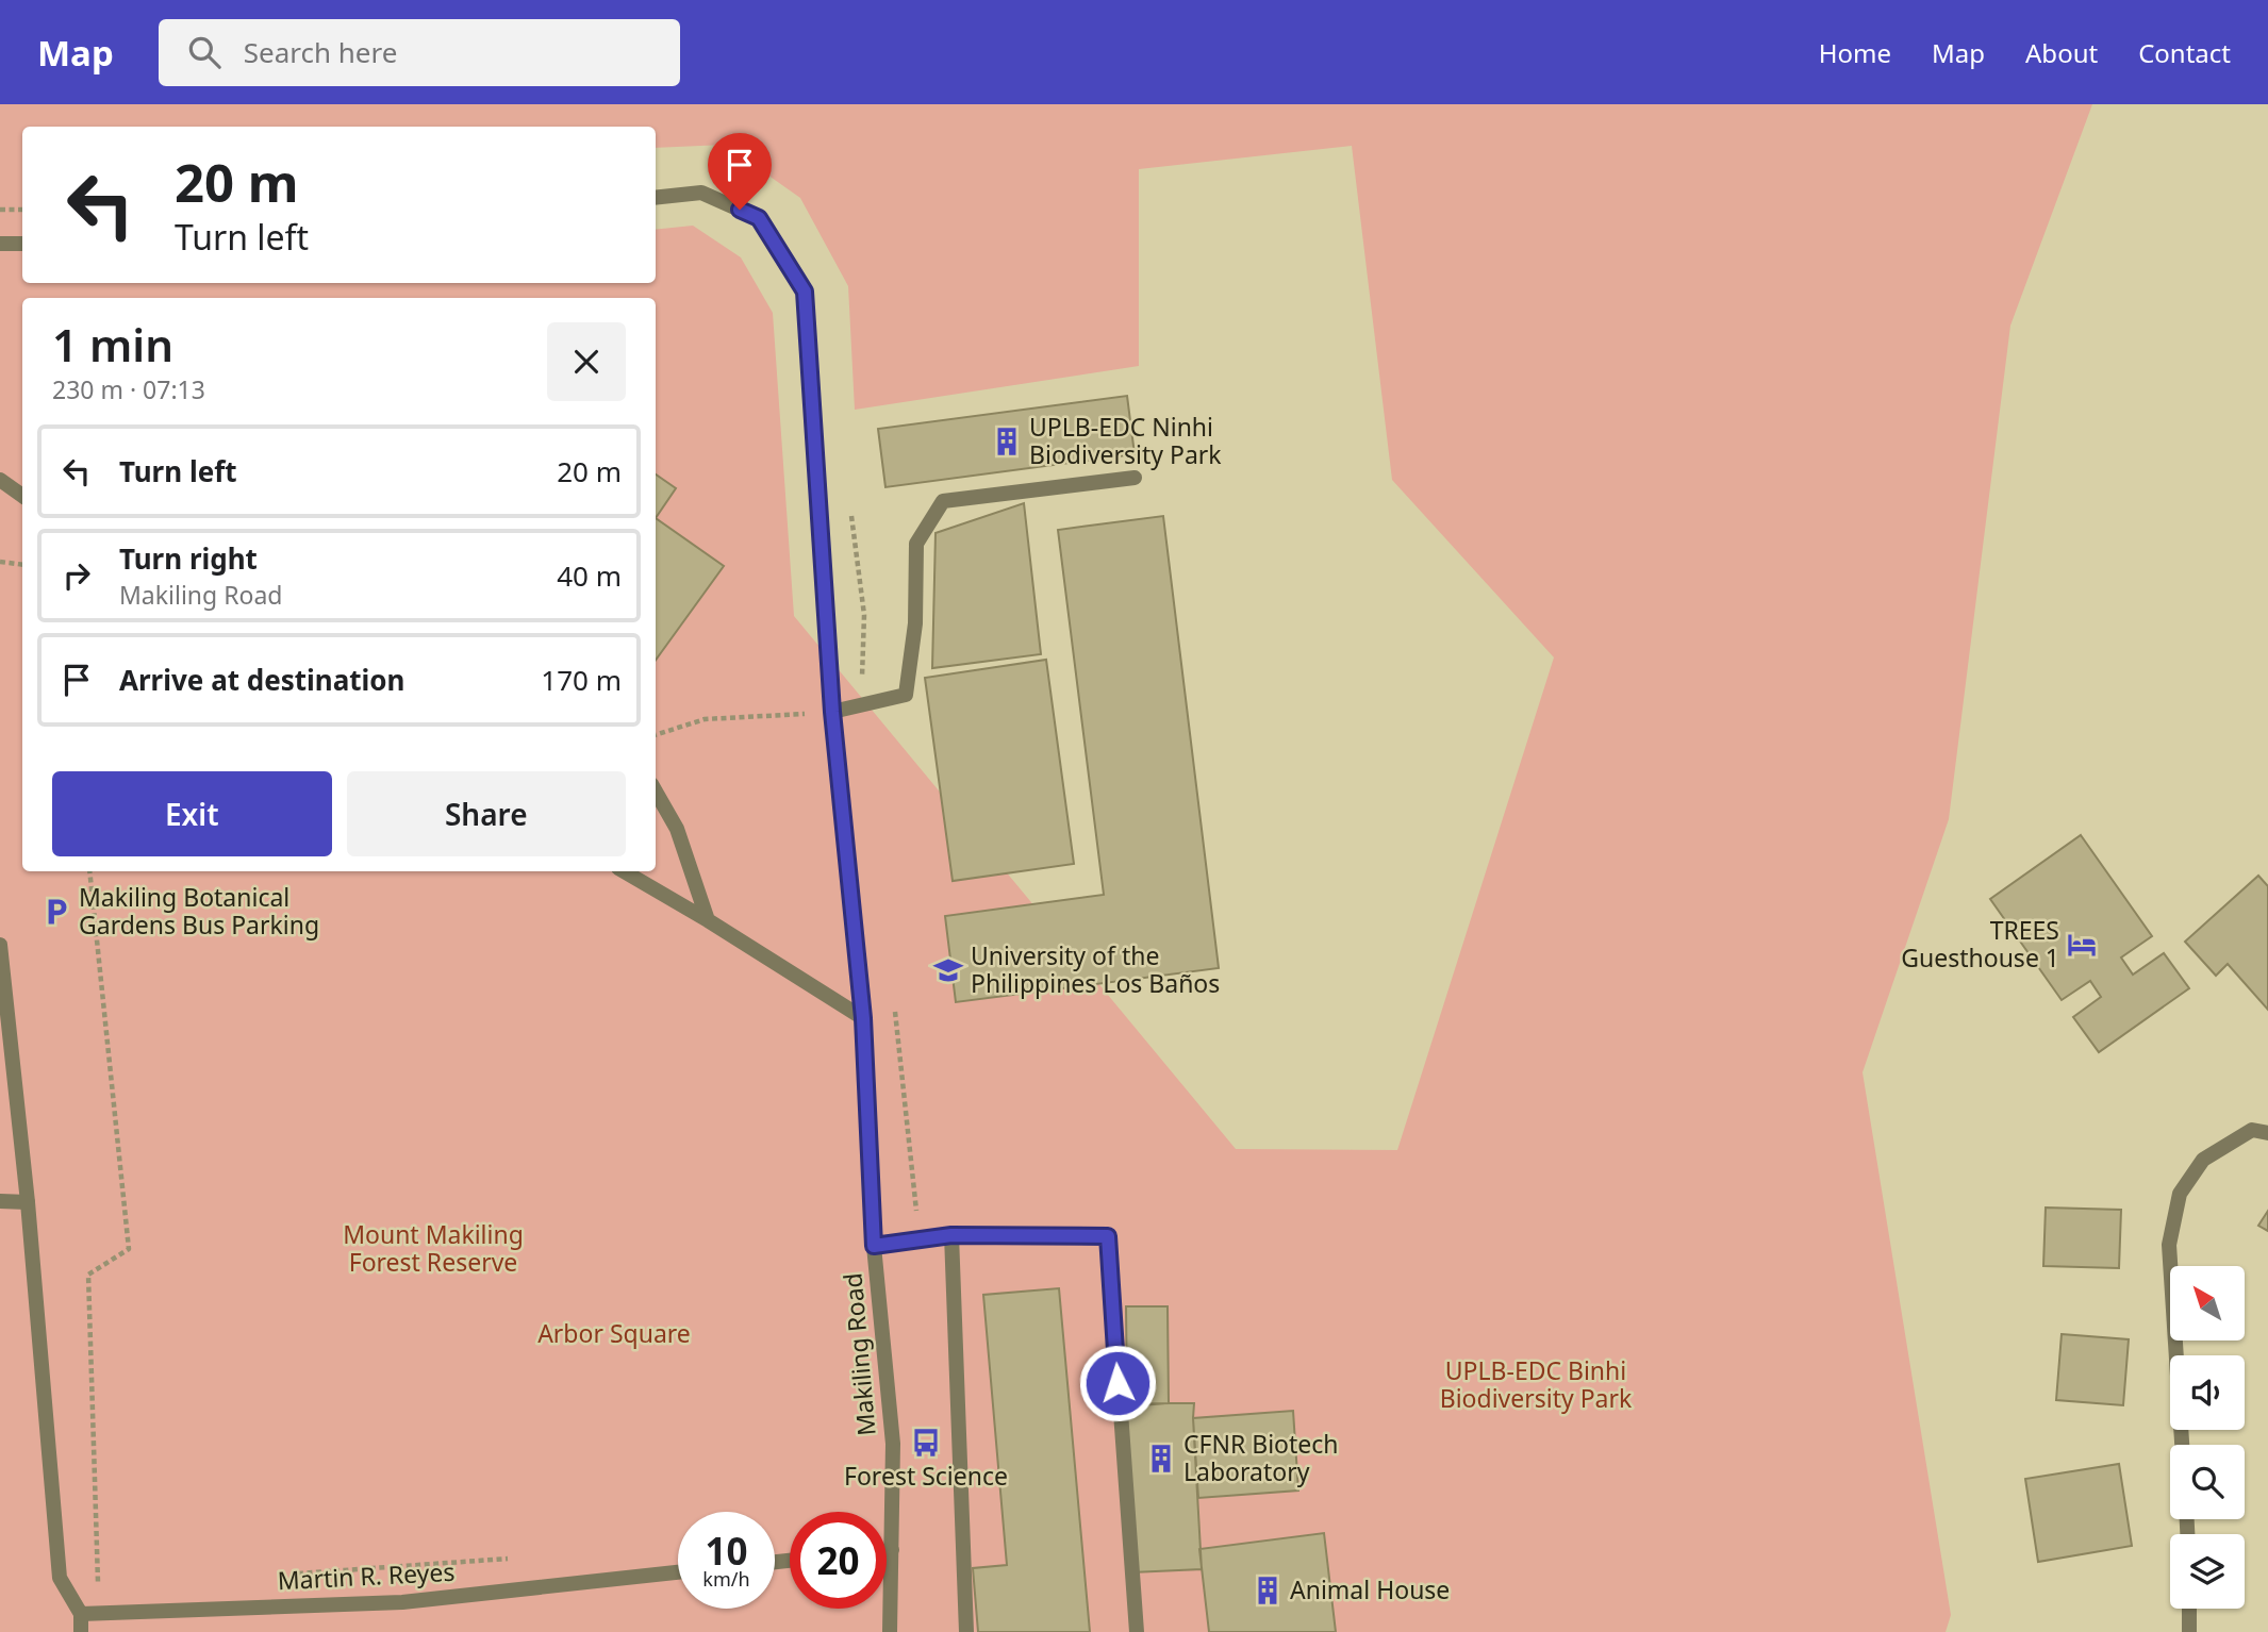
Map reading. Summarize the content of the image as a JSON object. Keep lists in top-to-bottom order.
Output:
{
  "streets": {
    "street": ["Makiling Road", "Martin R. Reyes"]
  },
  "parks": ["Mount Makiling Forest Reserve", "Arbor Square", "UPLB-EDC Binhi Biodiversity Park"],
  "places": {
    "building": ["UPLB-EDC Ninhi Biodiversity Park", "CFNR Biotech Laboratory", "Animal House"],
    "parking": ["Makiling Botanical Gardens Bus Parking"],
    "hotel": ["TREES Guesthouse 1"],
    "school or university": ["University of the Philippines Los Baños"],
    "bus stop": ["Forest Science"]
  },
  "north": "top left",
  "page": {
    "header": "Map",
    "search": "Search here",
    "nav": [
      "Home",
      "Map",
      "About",
      "Contact"
    ],
    "turn": ["20 m", "Turn left"],
    "heading": ["1 min", "230 m · 07:13"],
    "list": [
      {
        "name": "Turn left",
        "value": "20 m"
      },
      {
        "name": "Turn right",
        "note": "Makiling Road",
        "value": "40 m"
      },
      {
        "name": "Arrive at destination",
        "value": "170 m"
      }
    ],
    "buttons": ["Exit", "Share"],
    "speed": "10 km/h",
    "limit": "20"
  }
}
